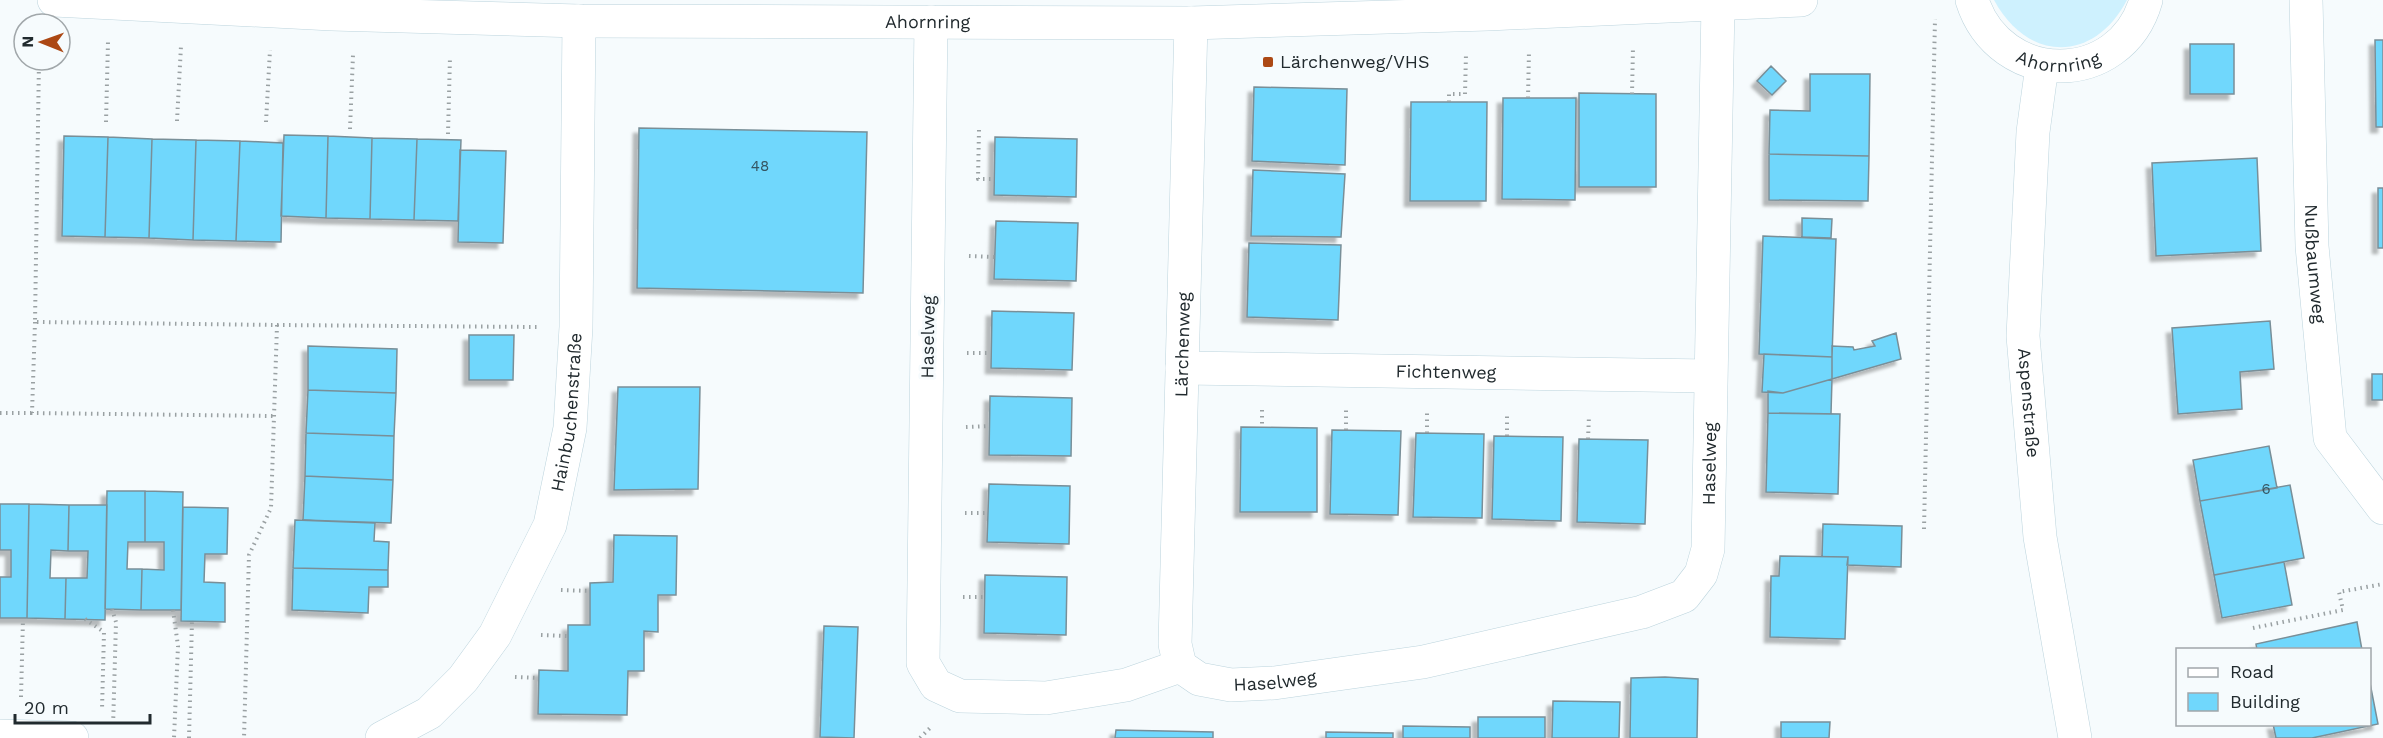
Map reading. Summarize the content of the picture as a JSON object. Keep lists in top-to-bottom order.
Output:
{
  "streets": {
    "street": [
      "Ahornring",
      "Nußbaumweg",
      "Haselweg",
      "Lärchenweg",
      "Fichtenweg",
      "Aspenstraße",
      "Hainbuchenstraße"
    ]
  },
  "crossings": [
    ["Ahornring", "Haselweg"],
    ["Ahornring", "Lärchenweg"],
    ["Ahornring", "Aspenstraße"],
    ["Ahornring", "Hainbuchenstraße"],
    ["Haselweg", "Lärchenweg"],
    ["Haselweg", "Fichtenweg"],
    ["Lärchenweg", "Fichtenweg"]
  ],
  "places": {
    "transit": ["Lärchenweg/VHS"]
  },
  "house_numbers": ["48", "6"],
  "legend": ["Road", "Building"],
  "scale_bar": "20 m",
  "north": "left"
}
